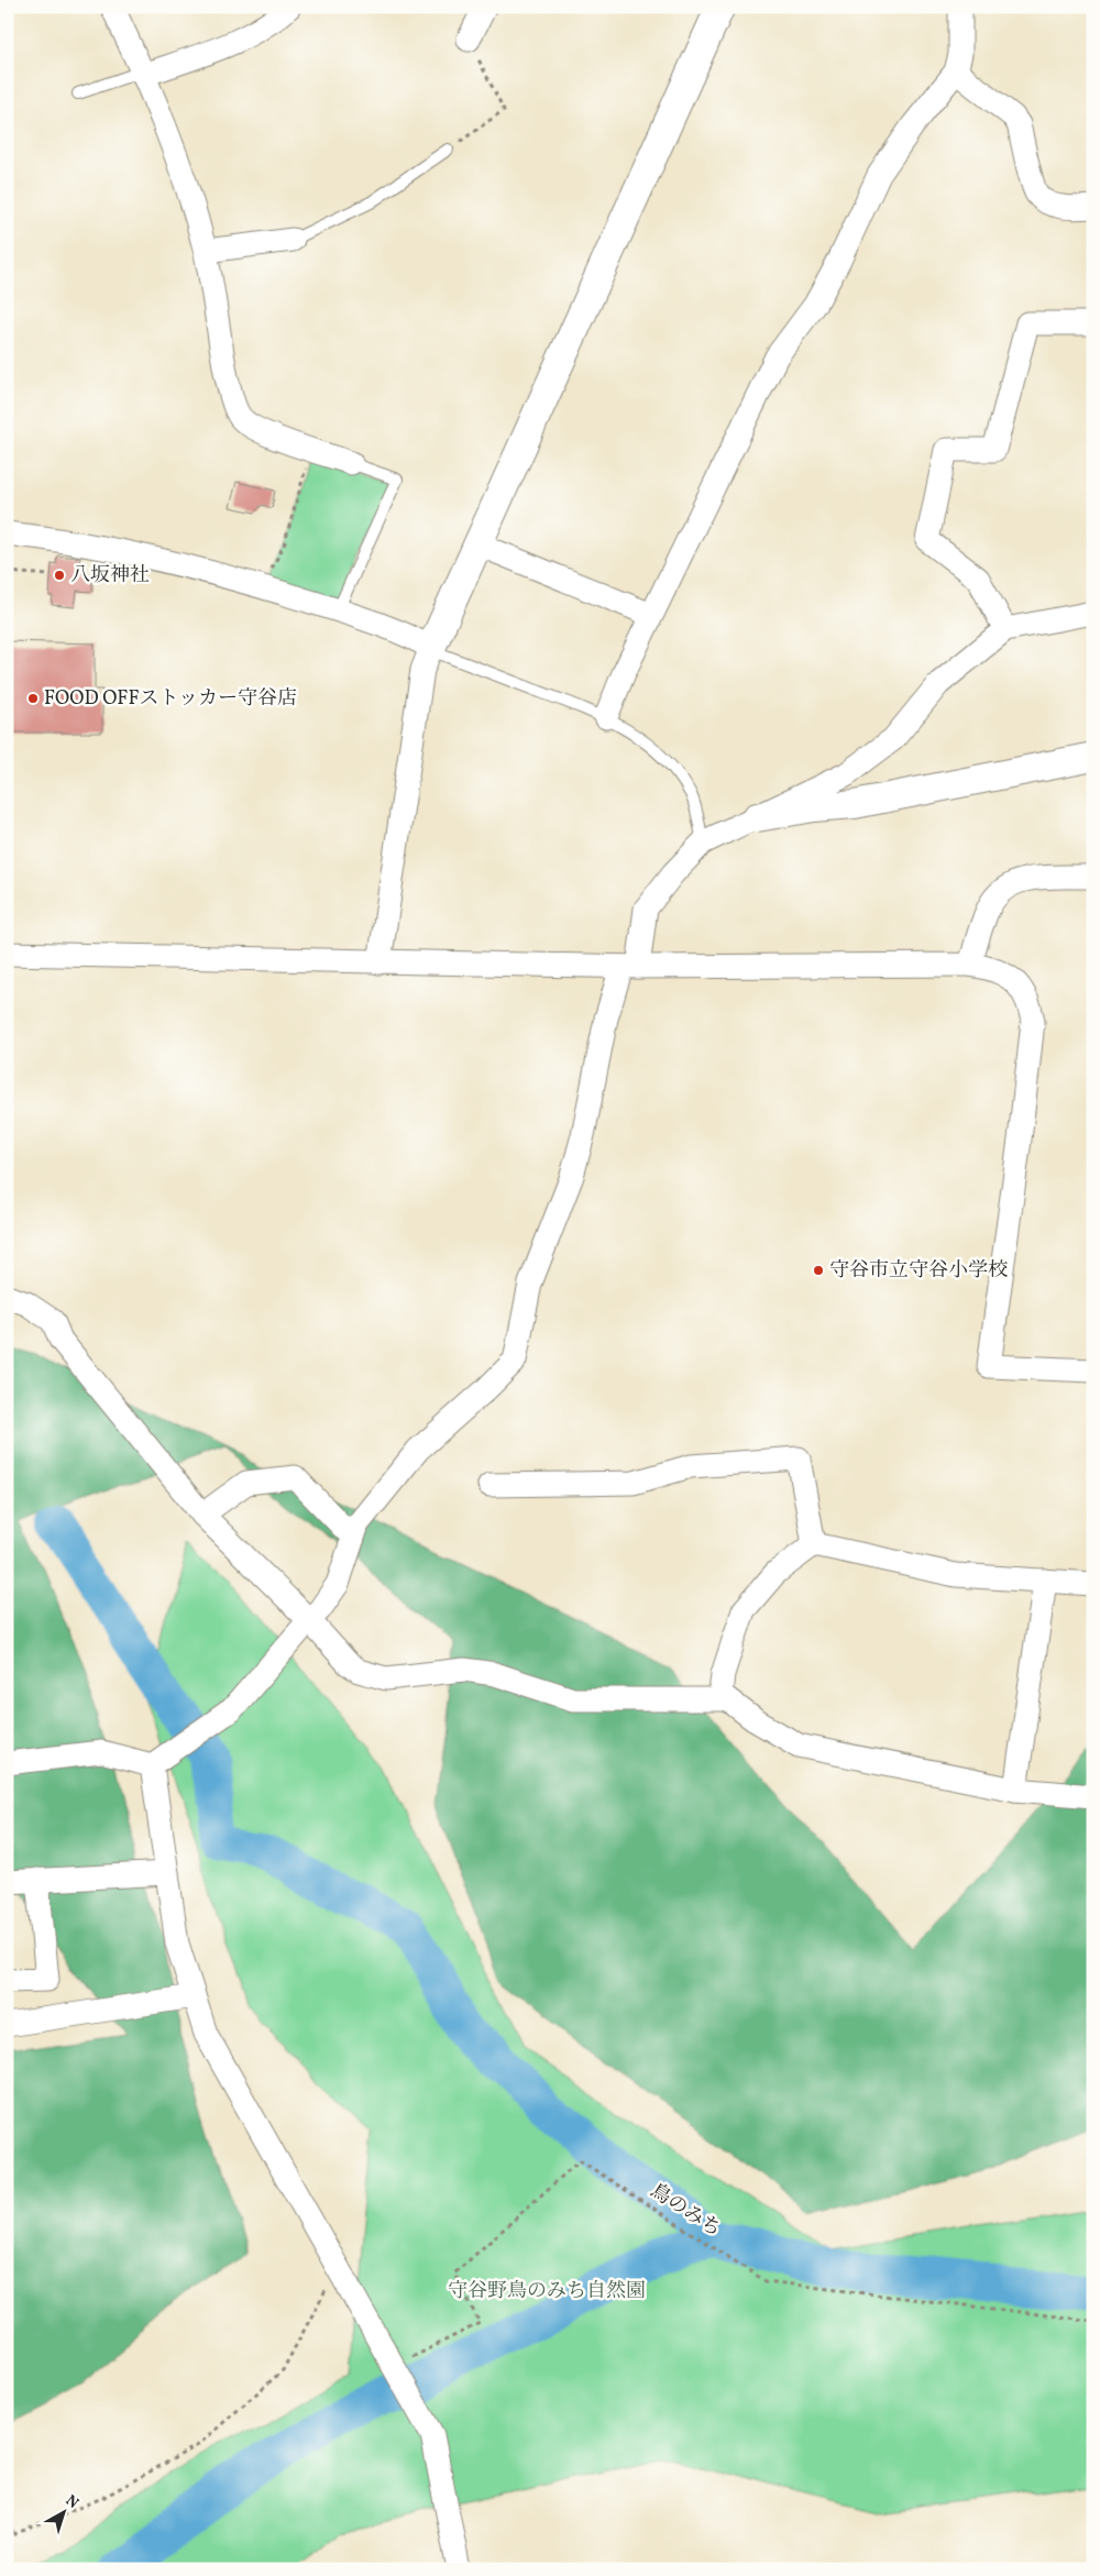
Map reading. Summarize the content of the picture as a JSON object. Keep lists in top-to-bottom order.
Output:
{
  "streets": {
    "path": ["鳥のみち"]
  },
  "parks": ["守谷野鳥のみち自然園"],
  "places": ["八坂神社", "FOOD OFFストッカー守谷店", "守谷市立守谷小学校"],
  "north": "top right"
}
